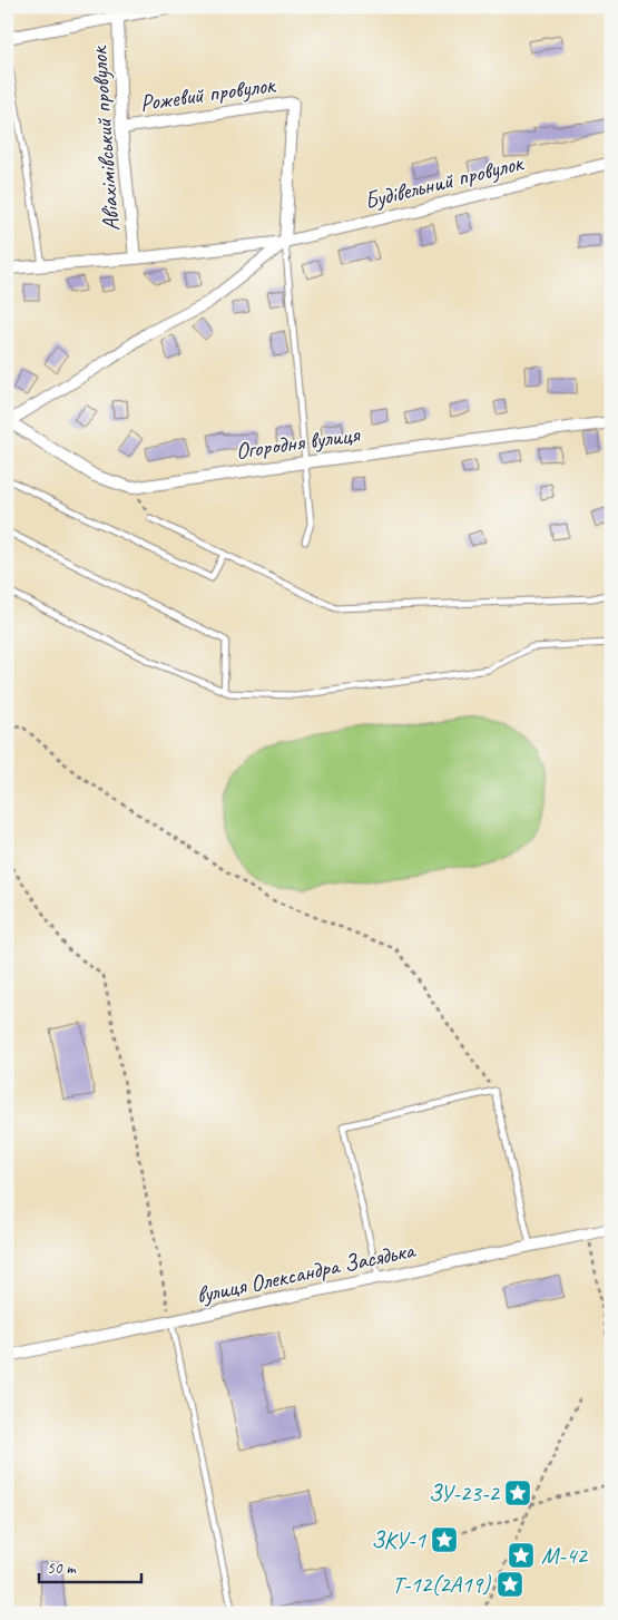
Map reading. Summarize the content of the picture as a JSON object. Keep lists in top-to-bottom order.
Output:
{
  "streets": {
    "street": [
      "Рожевий провулок",
      "Авіахімівський провулок",
      "Будівельний провулок",
      "Огородня вулиця",
      "вулиця Олександра Засядька"
    ]
  },
  "crossings": [
    ["Рожевий провулок", "Авіахімівський провулок"],
    ["Рожевий провулок", "Будівельний провулок"],
    ["Авіахімівський провулок", "Будівельний провулок"],
    ["Будівельний провулок", "Огородня вулиця"]
  ],
  "places": {
    "place": [
      "ЗУ-23-2",
      "ЗКУ-1",
      "М-42",
      "Т-12(2А19)"
    ]
  },
  "scale_bar": "50 m"
}
